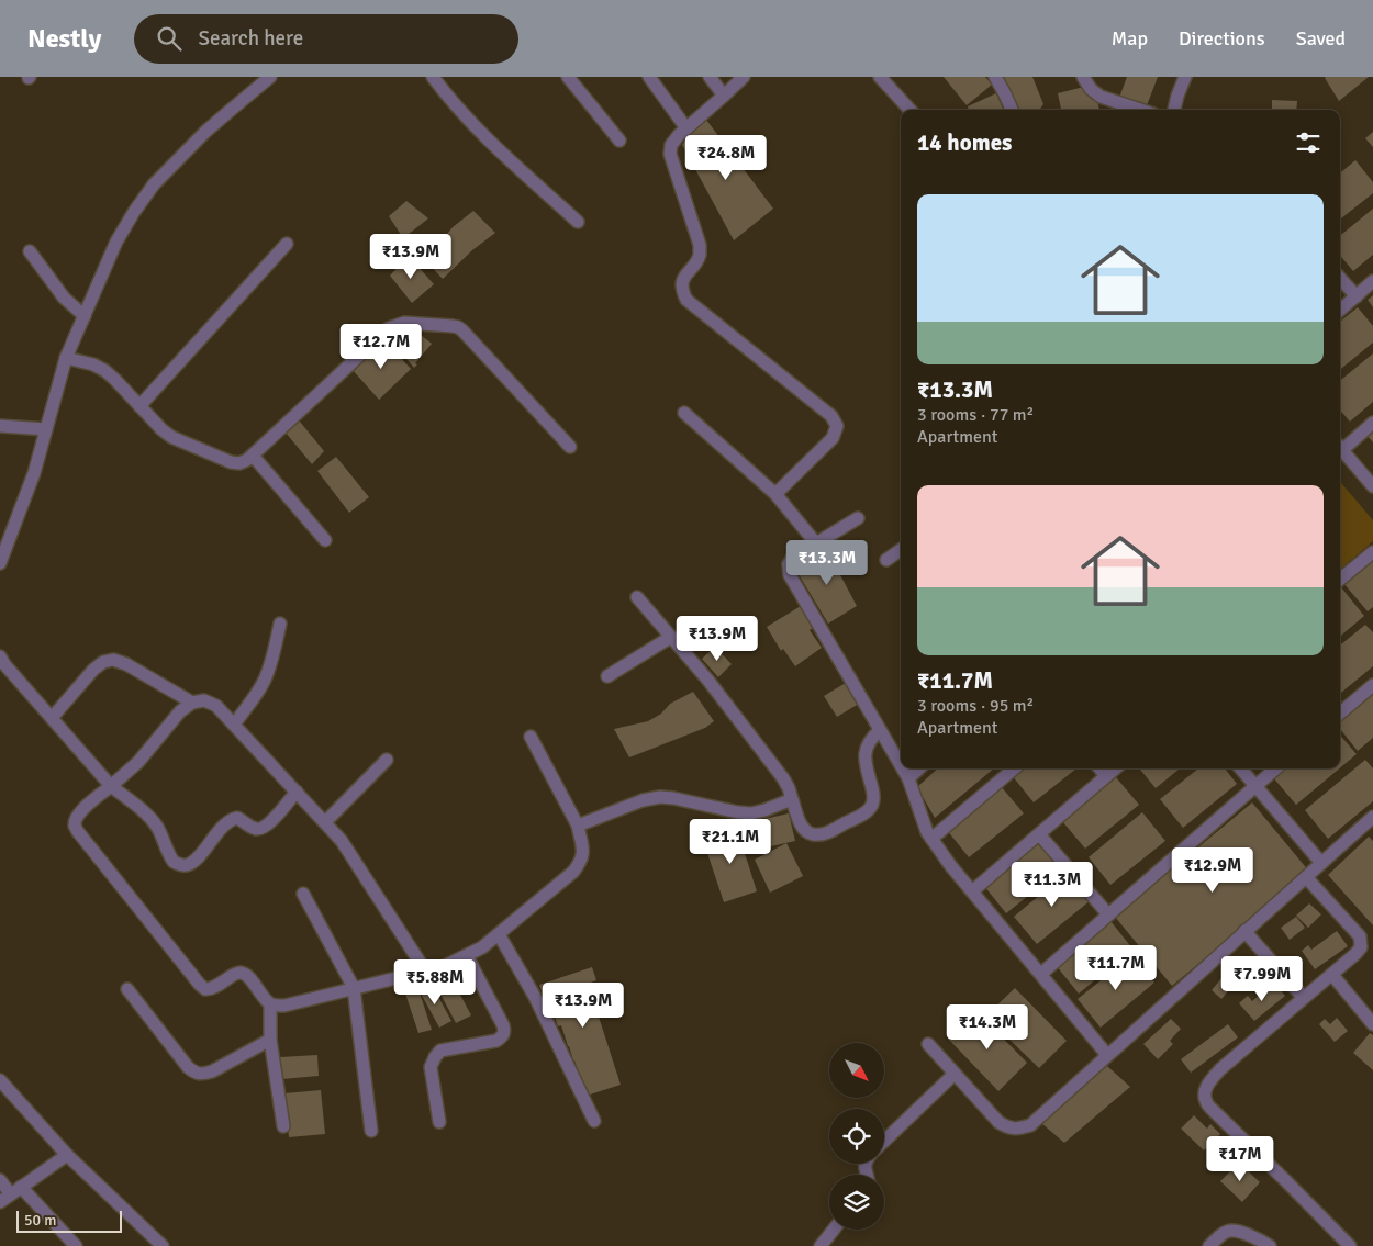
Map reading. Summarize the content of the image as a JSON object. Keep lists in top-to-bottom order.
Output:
{
  "scale_bar": "50 m",
  "north": "bottom right",
  "page": {
    "header": "Nestly",
    "search": "Search here",
    "nav": ["Map", "Directions", "Saved"],
    "heading": "14 homes",
    "price": [
      "₹24.8M",
      "₹13.9M",
      "₹12.7M",
      "₹13.3M",
      "₹13.9M",
      "₹21.1M",
      "₹12.9M",
      "₹11.3M",
      "₹11.7M",
      "₹7.99M",
      "₹5.88M",
      "₹13.9M",
      "₹14.3M",
      "₹17M"
    ],
    "list": [
      {
        "name": "₹13.3M",
        "note": "3 rooms · 77 m² · Apartment"
      },
      {
        "name": "₹11.7M",
        "note": "3 rooms · 95 m² · Apartment"
      }
    ],
    "scale": "50 m"
  }
}
